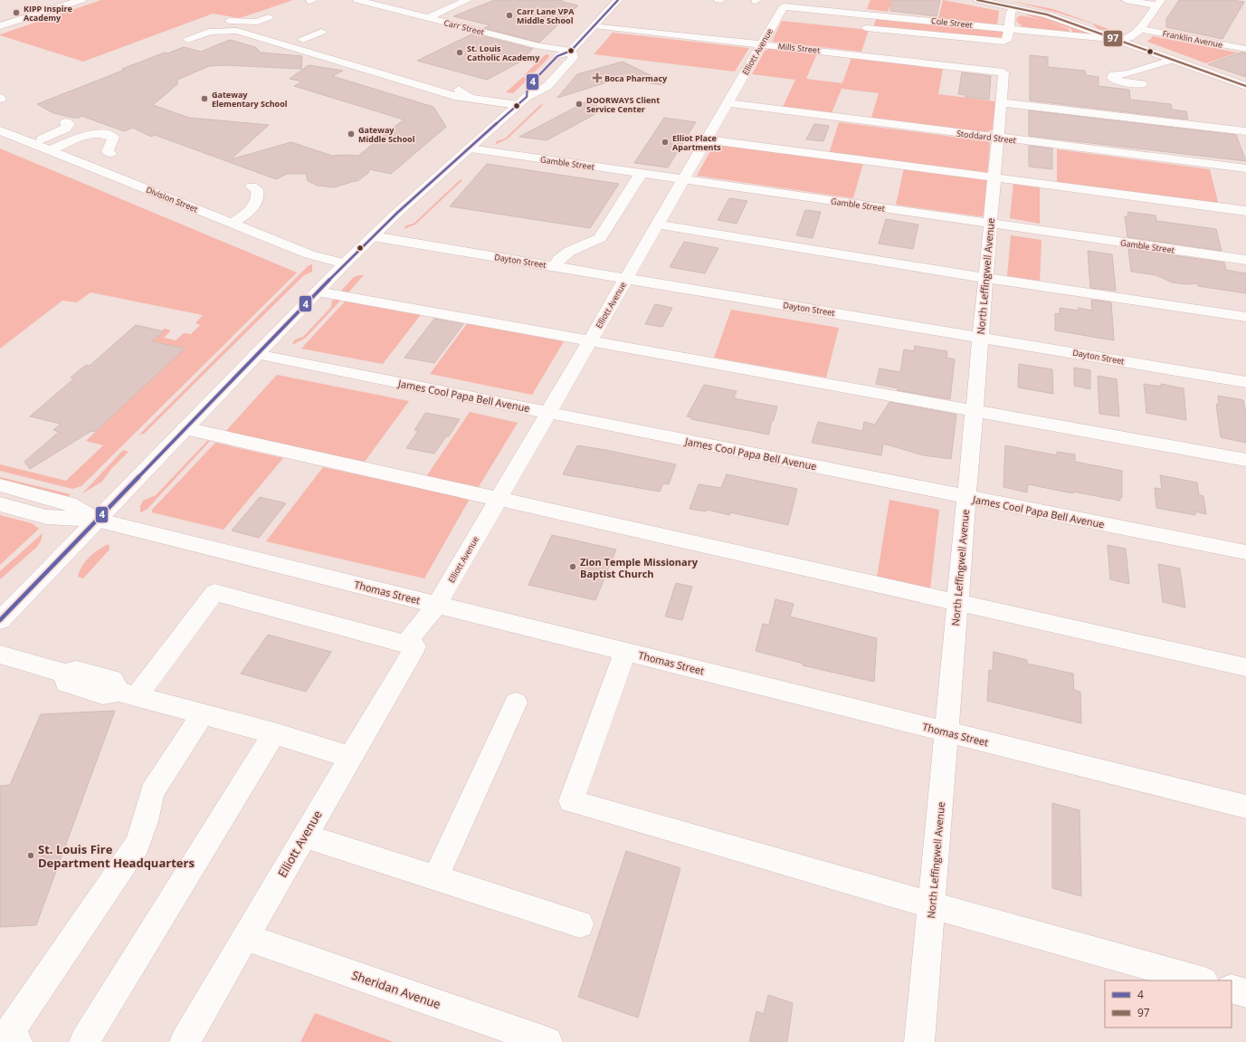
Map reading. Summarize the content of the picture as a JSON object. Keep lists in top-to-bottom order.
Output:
{
  "streets": {
    "street": [
      "Cole Street",
      "Carr Street",
      "Franklin Avenue",
      "Mills Street",
      "Elliott Avenue",
      "Stoddard Street",
      "Gamble Street",
      "Division Street",
      "Dayton Street",
      "North Leffingwell Avenue",
      "James Cool Papa Bell Avenue",
      "Thomas Street",
      "Sheridan Avenue"
    ]
  },
  "crossings": [
    ["Cole Street", "Elliott Avenue"],
    ["Mills Street", "Elliott Avenue"],
    ["Mills Street", "North Leffingwell Avenue"],
    ["Elliott Avenue", "Stoddard Street"],
    ["Elliott Avenue", "Gamble Street"],
    ["Elliott Avenue", "Dayton Street"],
    ["Elliott Avenue", "James Cool Papa Bell Avenue"],
    ["Elliott Avenue", "Thomas Street"],
    ["Elliott Avenue", "Sheridan Avenue"],
    ["Stoddard Street", "North Leffingwell Avenue"],
    ["Gamble Street", "North Leffingwell Avenue"],
    ["Dayton Street", "North Leffingwell Avenue"],
    ["North Leffingwell Avenue", "James Cool Papa Bell Avenue"],
    ["North Leffingwell Avenue", "Thomas Street"]
  ],
  "places": {
    "other": [
      "KIPP Inspire Academy",
      "Carr Lane VPA Middle School",
      "St. Louis Catholic Academy",
      "Gateway Elementary School",
      "DOORWAYS Client Service Center",
      "Gateway Middle School",
      "Elliot Place Apartments",
      "Zion Temple Missionary Baptist Church",
      "St. Louis Fire Department Headquarters"
    ],
    "health": ["Boca Pharmacy"]
  },
  "lines": ["transit line 4", "transit line 97"],
  "legend": ["4", "97"]
}
